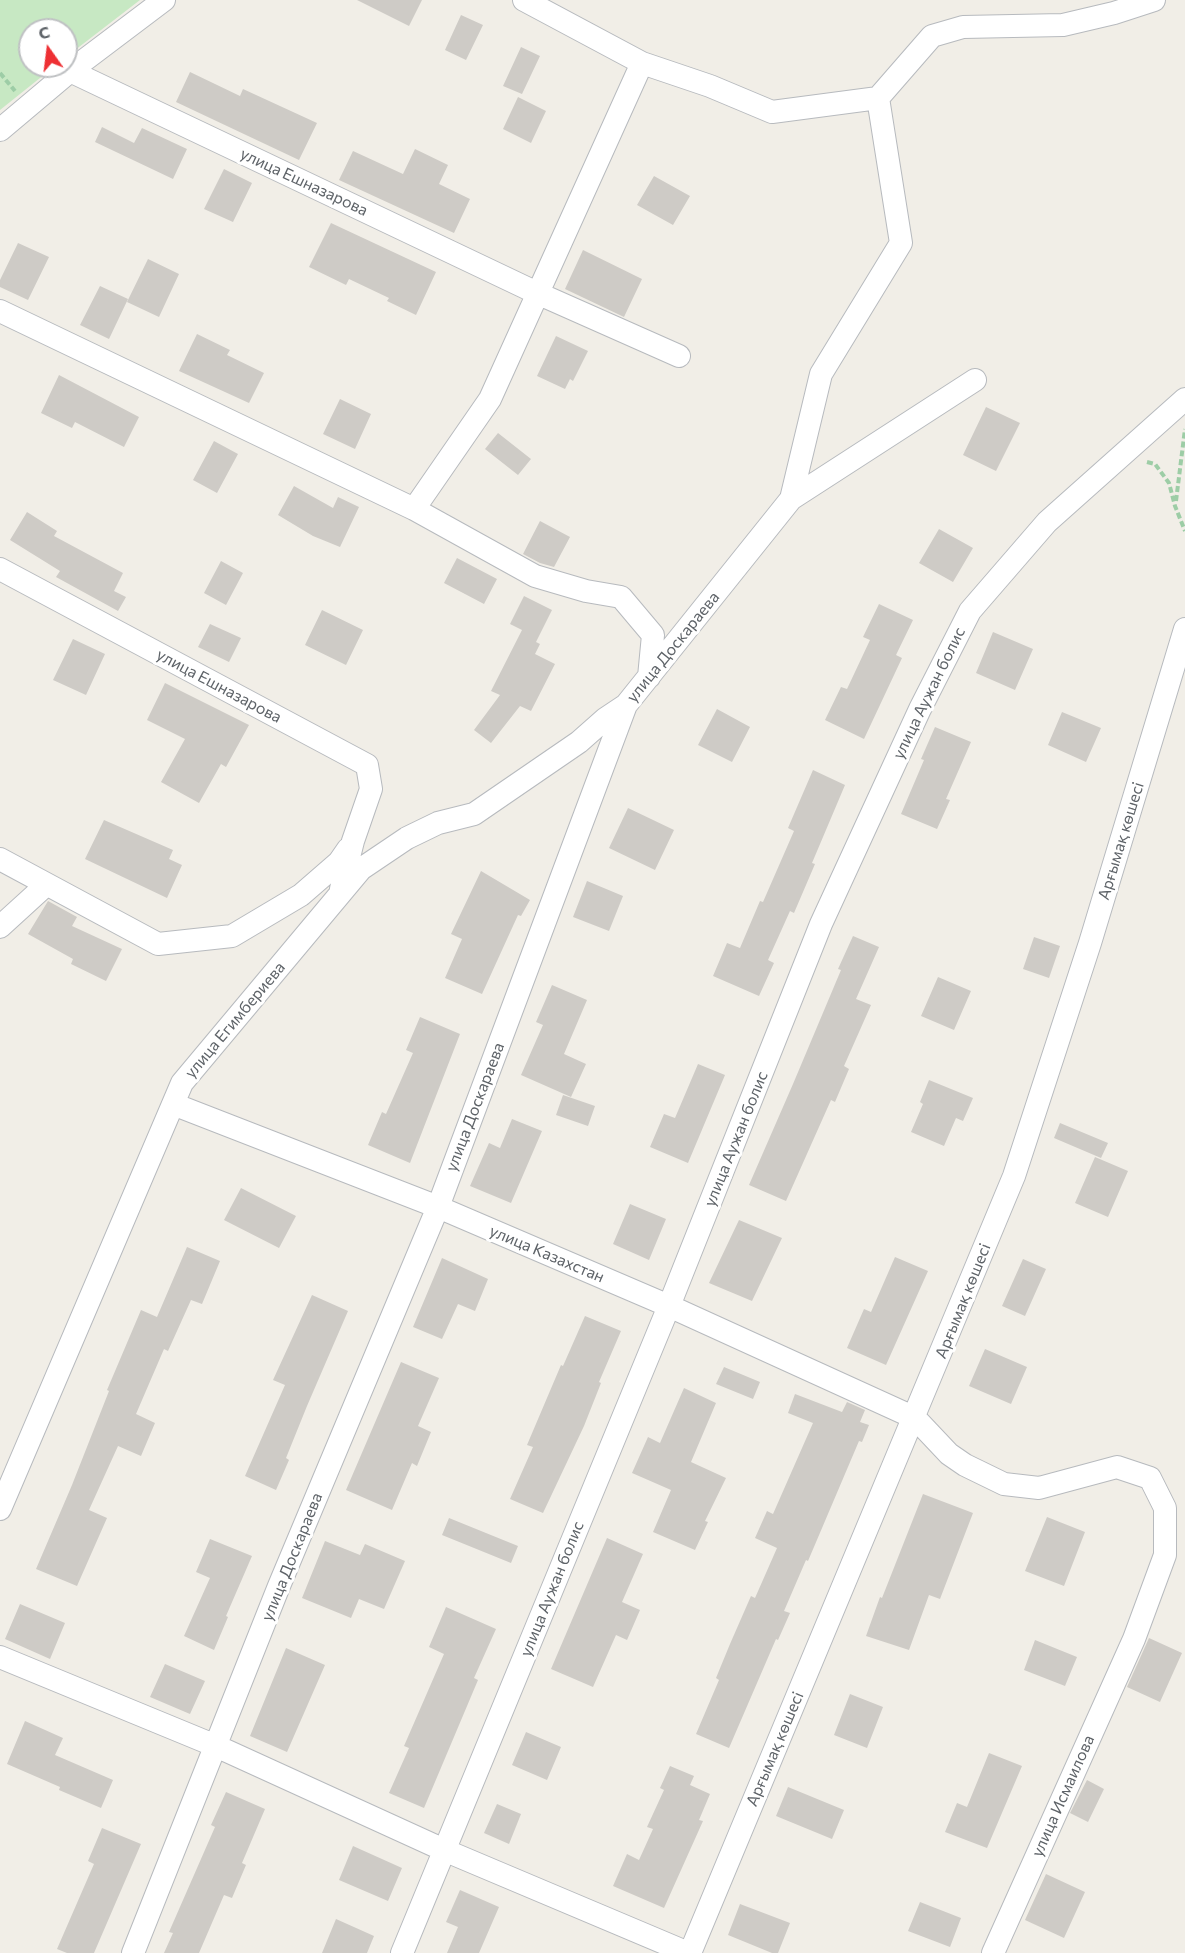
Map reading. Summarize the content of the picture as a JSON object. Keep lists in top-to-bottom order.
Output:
{
  "streets": {
    "street": [
      "улица Ешназарова",
      "улица Доскараева",
      "улица Аужан болис",
      "Арғымақ көшесі",
      "улица Егимбериева",
      "улица Казахстан",
      "улица Исмаилова"
    ]
  },
  "crossings": [
    ["улица Ешназарова", "улица Егимбериева"],
    ["улица Доскараева", "улица Егимбериева"],
    ["улица Доскараева", "улица Казахстан"],
    ["улица Аужан болис", "улица Казахстан"],
    ["Арғымақ көшесі", "улица Казахстан"],
    ["Арғымақ көшесі", "улица Исмаилова"],
    ["улица Егимбериева", "улица Казахстан"],
    ["улица Казахстан", "улица Исмаилова"]
  ],
  "north": "top"
}
